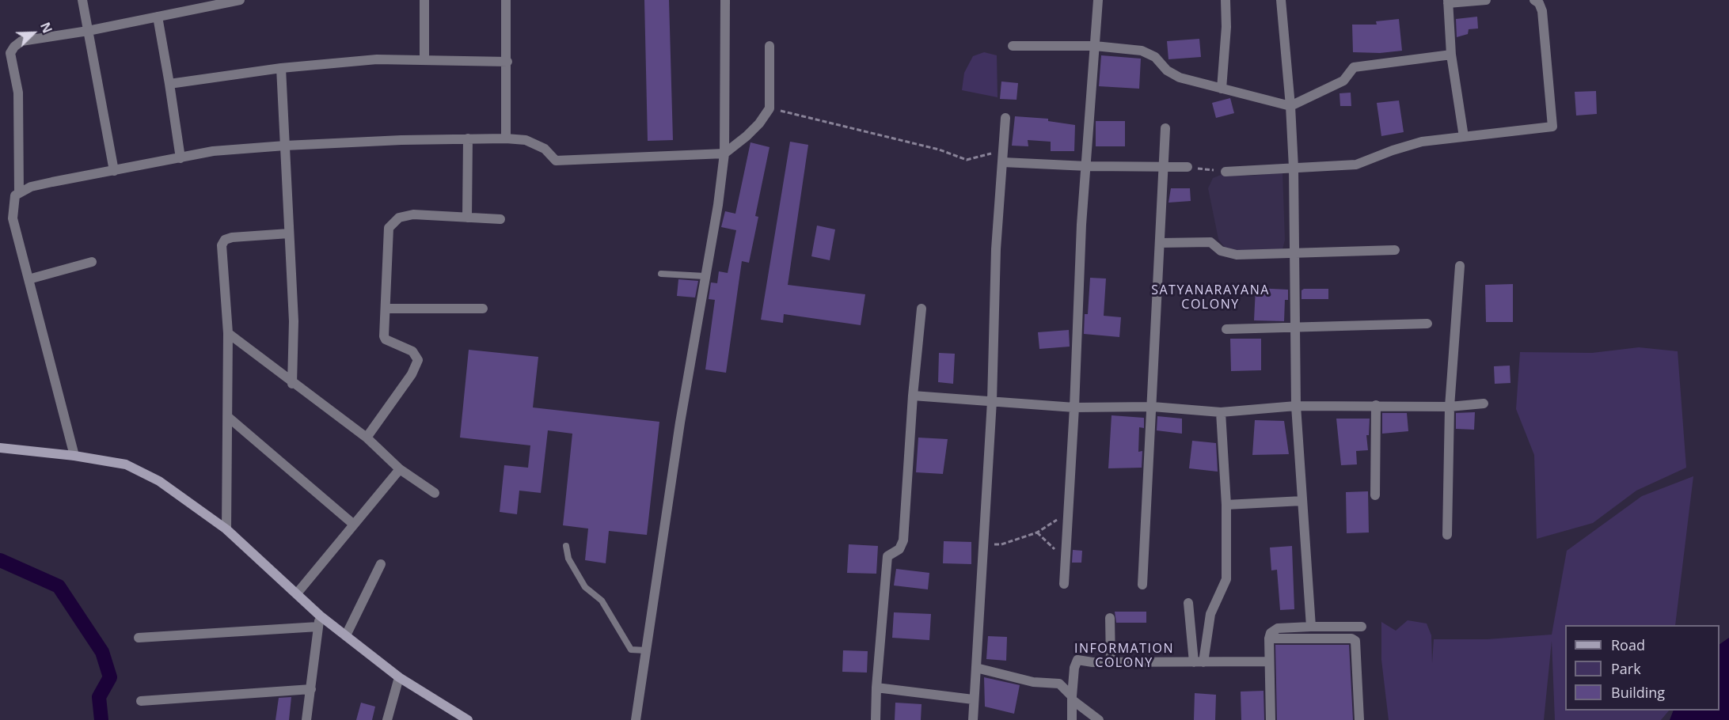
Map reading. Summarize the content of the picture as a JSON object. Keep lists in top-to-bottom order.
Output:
{
  "districts": ["SATYANARAYANA COLONY", "INFORMATION COLONY"],
  "legend": ["Road", "Park", "Building"],
  "north": "top right"
}
